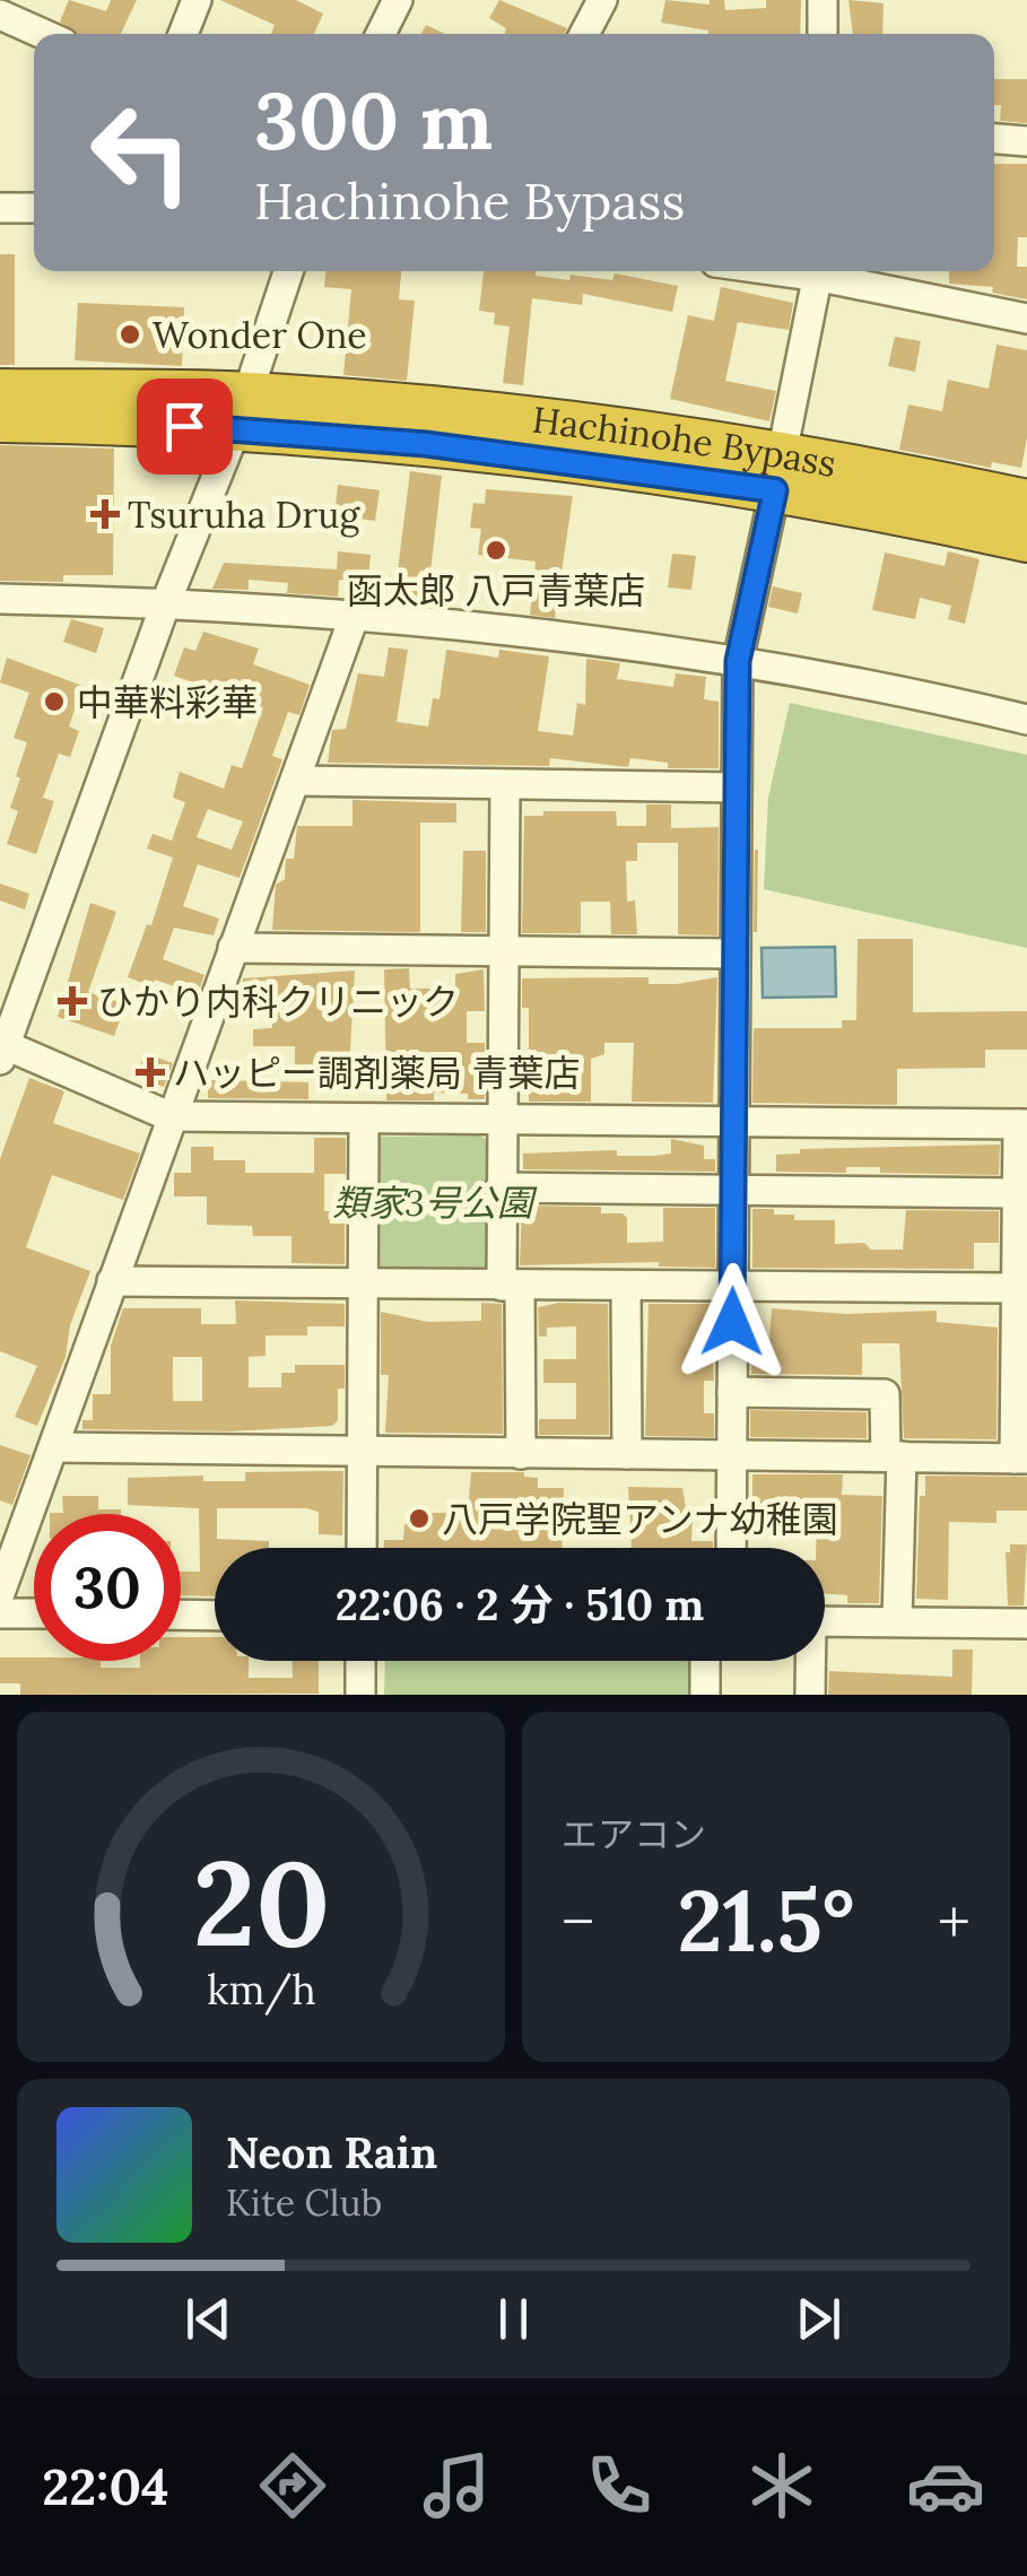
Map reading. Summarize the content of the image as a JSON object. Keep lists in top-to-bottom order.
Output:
{
  "streets": {
    "highway": ["Hachinohe Bypass"]
  },
  "parks": ["類家3号公園"],
  "places": {
    "other": [
      "Wonder One",
      "函太郎 八戸青葉店",
      "中華料彩華",
      "八戸学院聖アンナ幼稚園"
    ],
    "health": ["Tsuruha Drug", "ひかり内科クリニック", "ハッピー調剤薬局 青葉店"]
  },
  "page": {
    "turn": ["300 m", "Hachinohe Bypass"],
    "limit": "30",
    "trip": "22:06 · 2 分 · 510 m",
    "tile": "エアコン",
    "heat": ["−", "21.5°", "+"],
    "song": ["Neon Rain", "Kite Club"],
    "tabs": "22:04",
    "gauge": ["20", "km/h"]
  }
}
